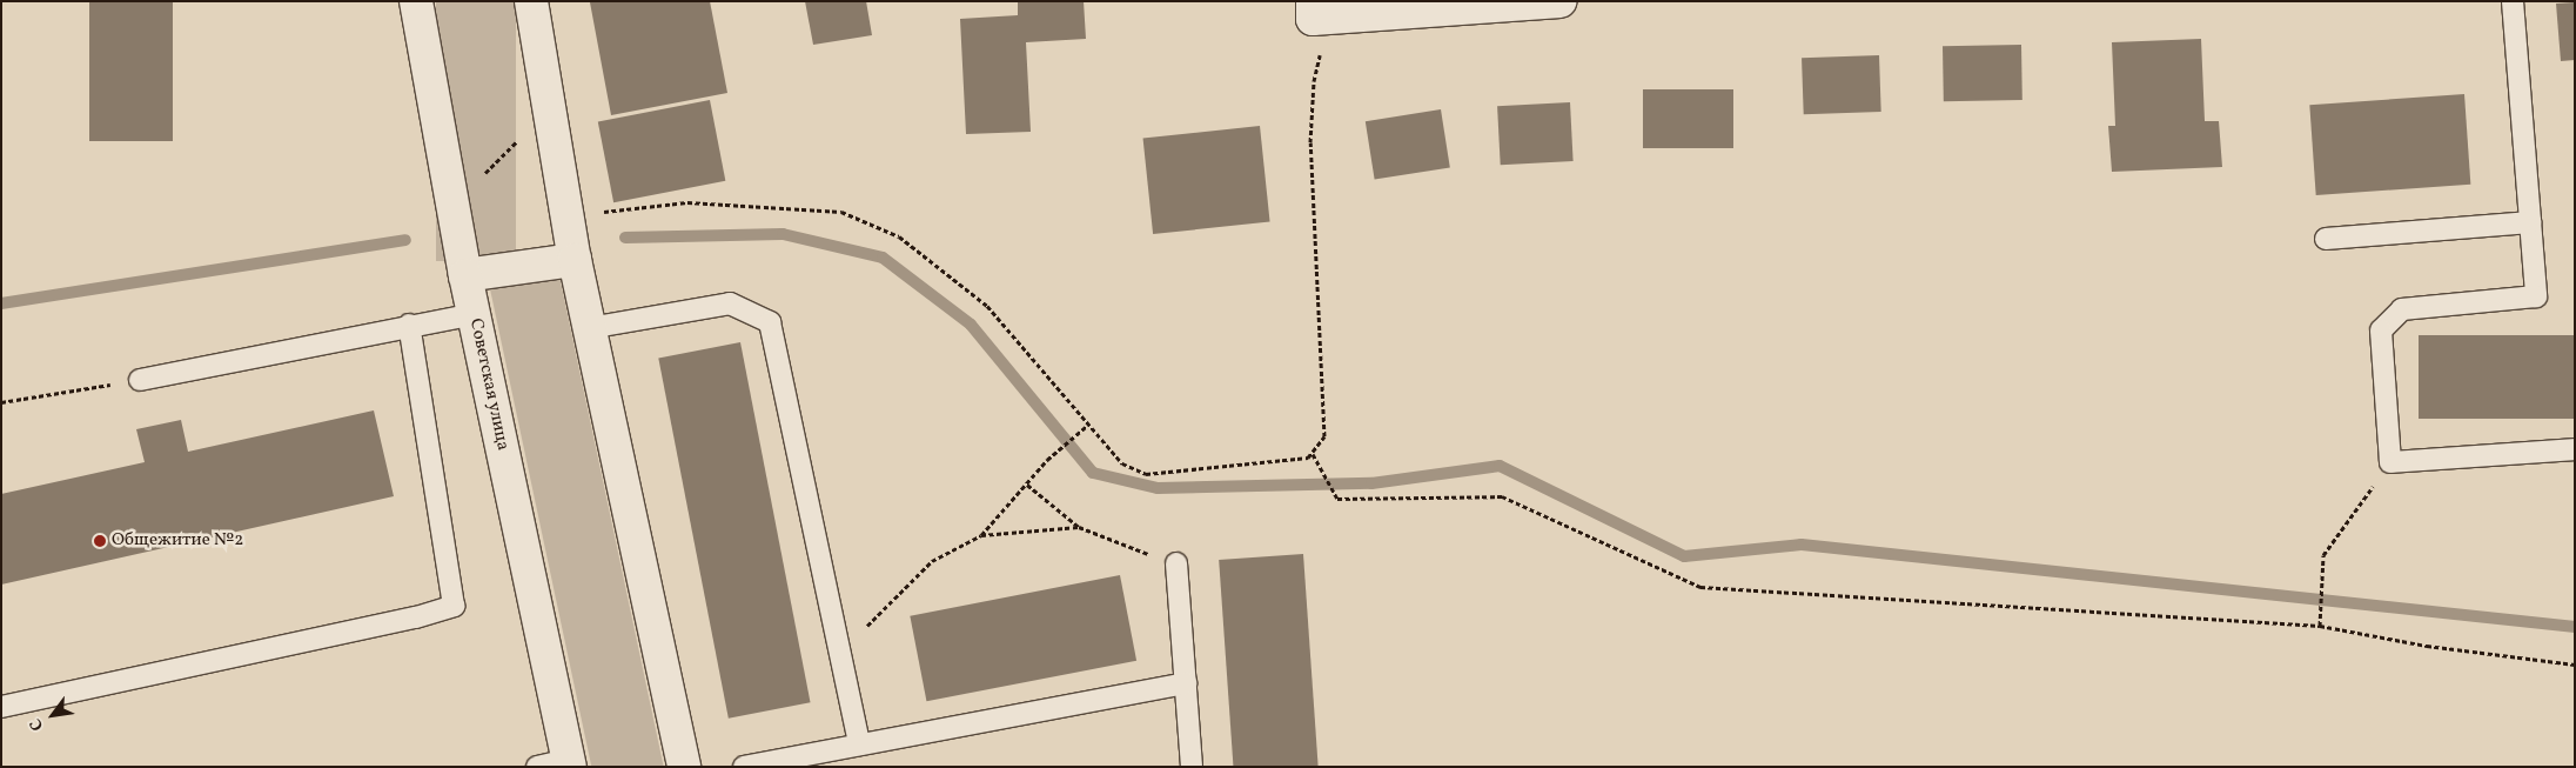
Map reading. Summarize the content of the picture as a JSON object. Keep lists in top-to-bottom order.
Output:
{
  "streets": {
    "main road": ["Советская улица"]
  },
  "places": ["Общежитие №2"],
  "north": "bottom left"
}
